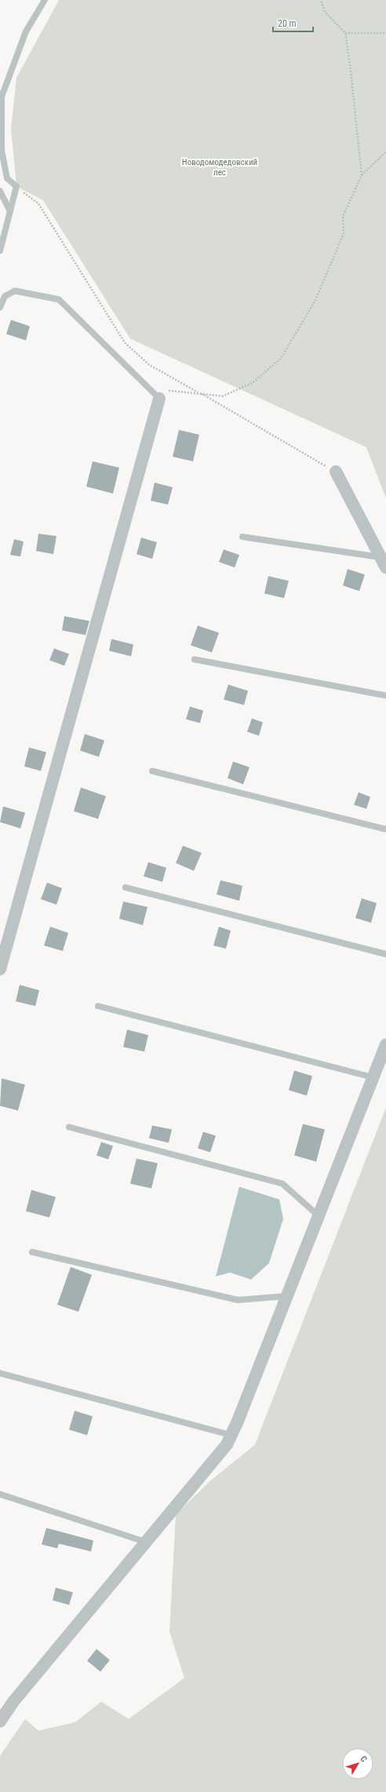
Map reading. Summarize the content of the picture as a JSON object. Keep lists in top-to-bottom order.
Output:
{
  "parks": ["Новодомодедовский лес"],
  "scale_bar": "20 m",
  "north": "top right"
}
